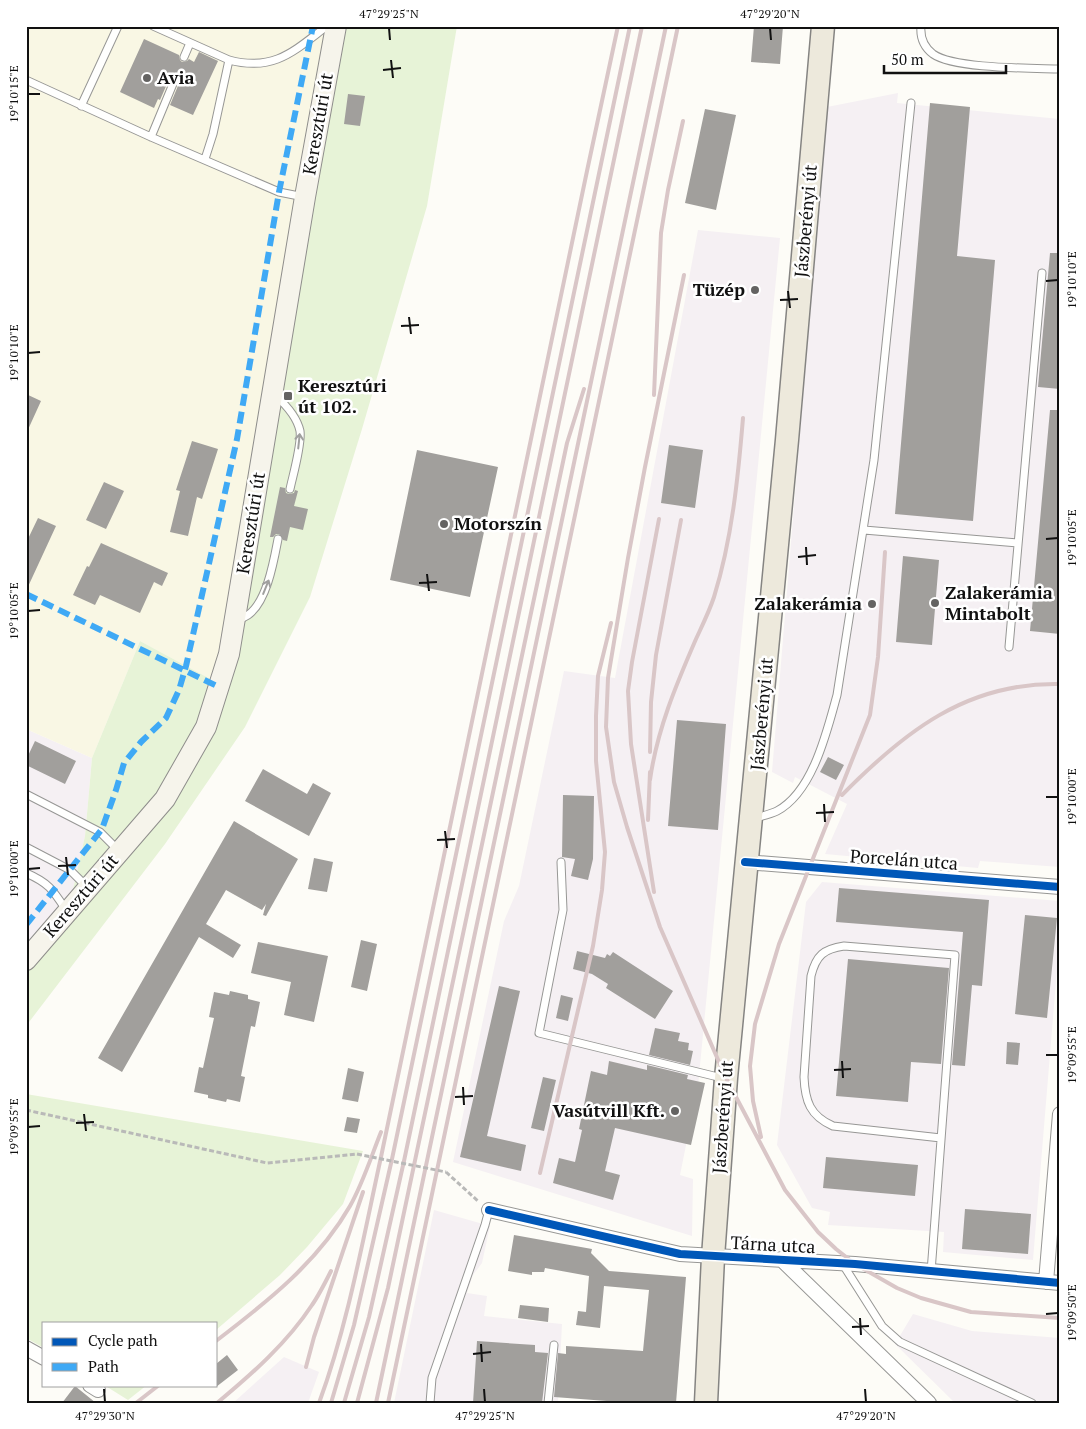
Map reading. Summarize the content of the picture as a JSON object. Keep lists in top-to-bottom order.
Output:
{
  "streets": {
    "main road": ["Keresztúri út", "Jászberényi út"],
    "street": ["Porcelán utca", "Tárna utca"]
  },
  "crossings": [
    ["Jászberényi út", "Porcelán utca"],
    ["Jászberényi út", "Tárna utca"]
  ],
  "places": {
    "other": [
      "Avia",
      "Tüzép",
      "Motorszín",
      "Zalakerámia Mintabolt",
      "Zalakerámia",
      "Vasútvill Kft."
    ],
    "transit": ["Keresztúri út 102."]
  },
  "legend": ["Cycle path", "Path"],
  "scale_bar": "50 m",
  "coordinates": [
    "47°29'25\"N",
    "47°29'20\"N",
    "19°10'15\"E",
    "19°10'10\"E",
    "19°10'05\"E",
    "19°10'00\"E",
    "19°09'55\"E",
    "19°09'50\"E",
    "47°29'30\"N"
  ]
}
